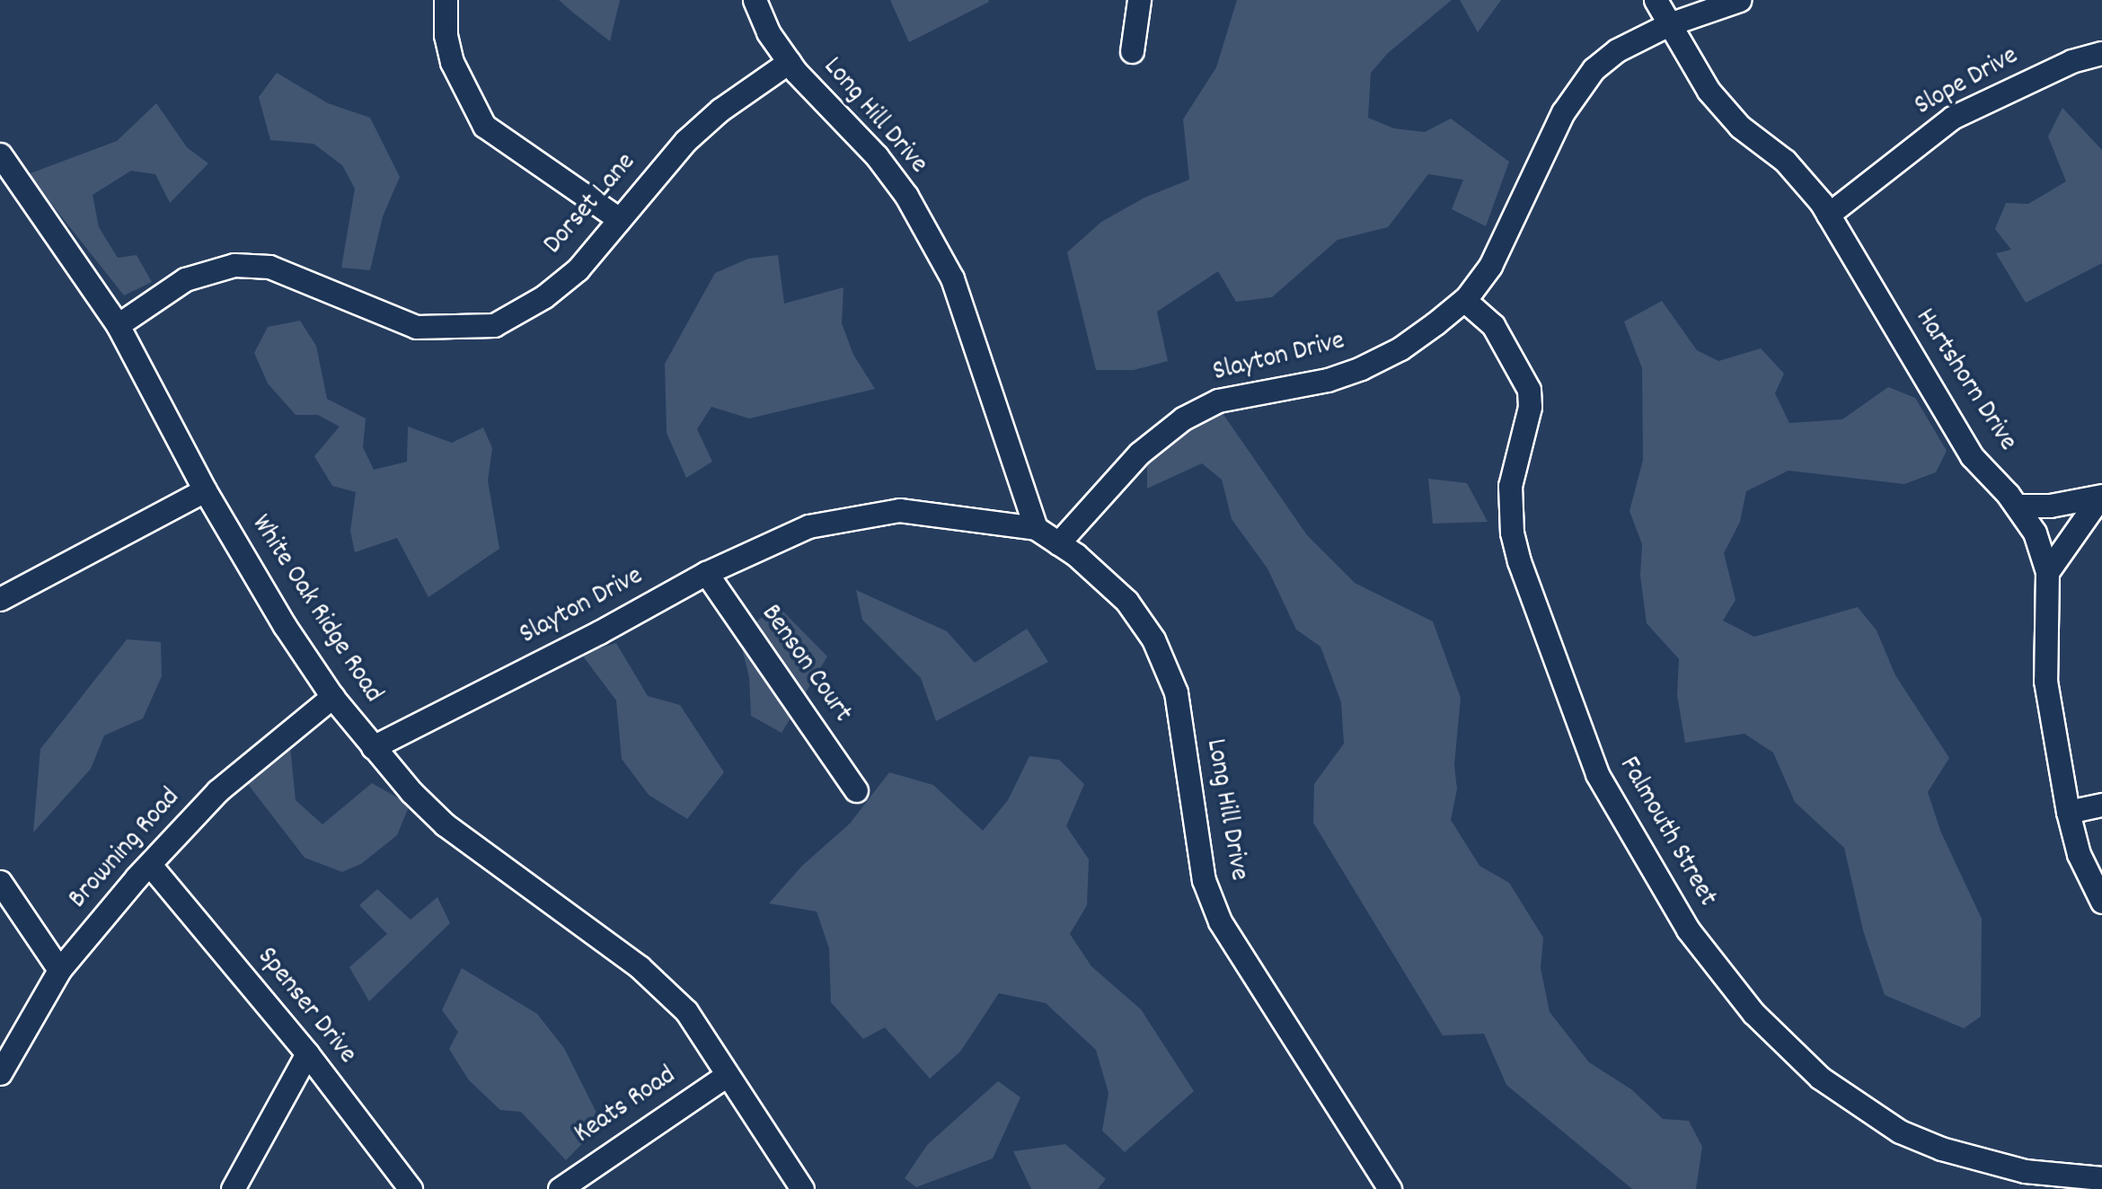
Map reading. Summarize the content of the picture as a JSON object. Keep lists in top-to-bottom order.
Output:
{
  "streets": {
    "street": [
      "Slope Drive",
      "Long Hill Drive",
      "Dorset Lane",
      "Slayton Drive",
      "Hartshorn Drive",
      "White Oak Ridge Road",
      "Benson Court",
      "Falmouth Street",
      "Browning Road",
      "Spenser Drive",
      "Keats Road"
    ]
  },
  "crossings": [
    ["Slope Drive", "Hartshorn Drive"],
    ["Long Hill Drive", "Dorset Lane"],
    ["Long Hill Drive", "Slayton Drive"],
    ["Dorset Lane", "White Oak Ridge Road"],
    ["Slayton Drive", "Hartshorn Drive"],
    ["Slayton Drive", "White Oak Ridge Road"],
    ["Slayton Drive", "Benson Court"],
    ["Slayton Drive", "Falmouth Street"],
    ["White Oak Ridge Road", "Browning Road"],
    ["White Oak Ridge Road", "Keats Road"],
    ["Browning Road", "Spenser Drive"]
  ]
}
